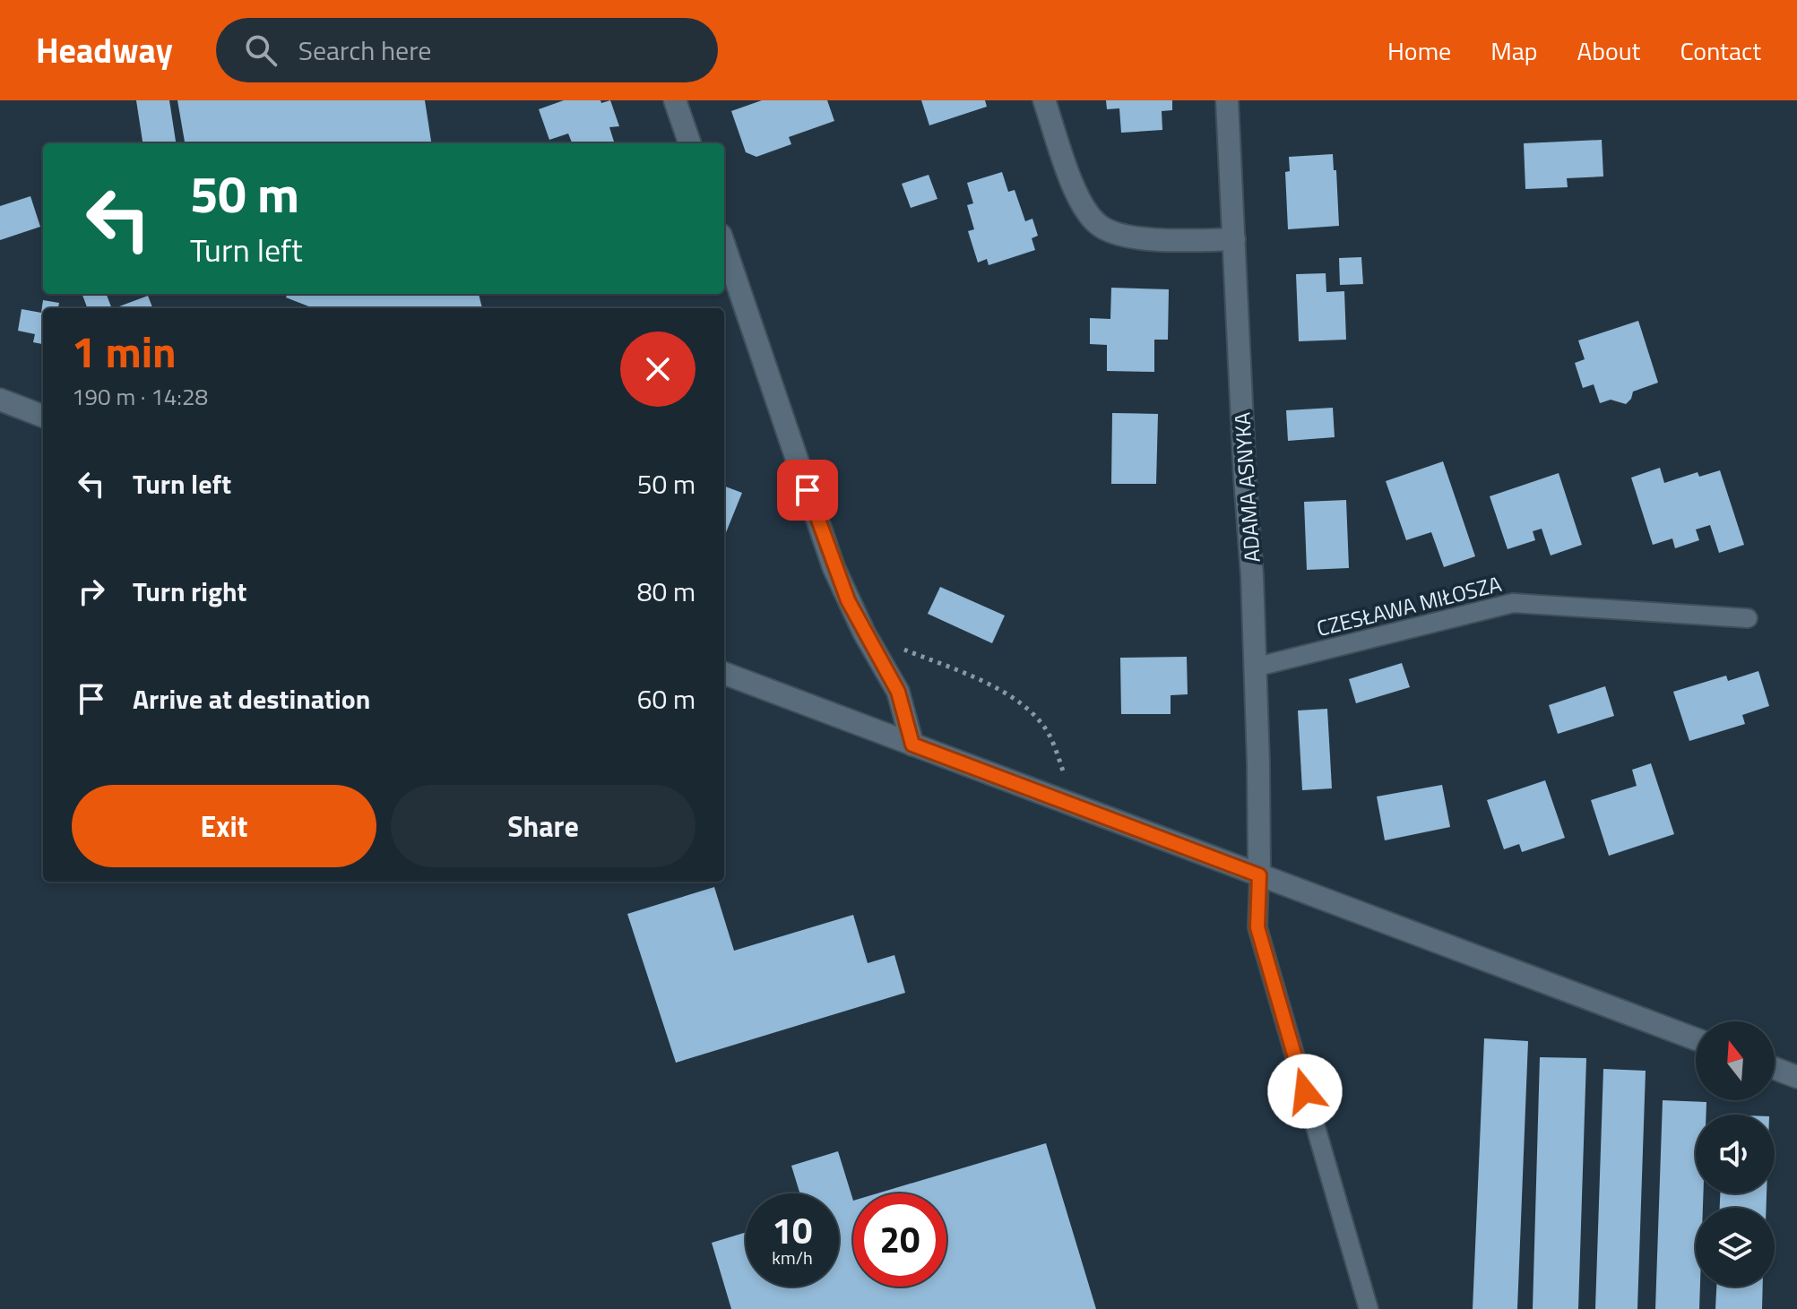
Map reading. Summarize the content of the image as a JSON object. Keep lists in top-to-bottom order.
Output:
{
  "streets": {
    "street": ["ADAMA ASNYKA"],
    "lane": ["CZESŁAWA MIŁOSZA"]
  },
  "crossings": [
    ["ADAMA ASNYKA", "CZESŁAWA MIŁOSZA"]
  ],
  "north": "top",
  "page": {
    "header": "Headway",
    "search": "Search here",
    "nav": [
      "Home",
      "Map",
      "About",
      "Contact"
    ],
    "turn": ["50 m", "Turn left"],
    "heading": ["1 min", "190 m · 14:28"],
    "list": [
      {
        "name": "Turn left",
        "value": "50 m"
      },
      {
        "name": "Turn right",
        "value": "80 m"
      },
      {
        "name": "Arrive at destination",
        "value": "60 m"
      }
    ],
    "buttons": ["Exit", "Share"],
    "speed": "10 km/h",
    "limit": "20"
  }
}
